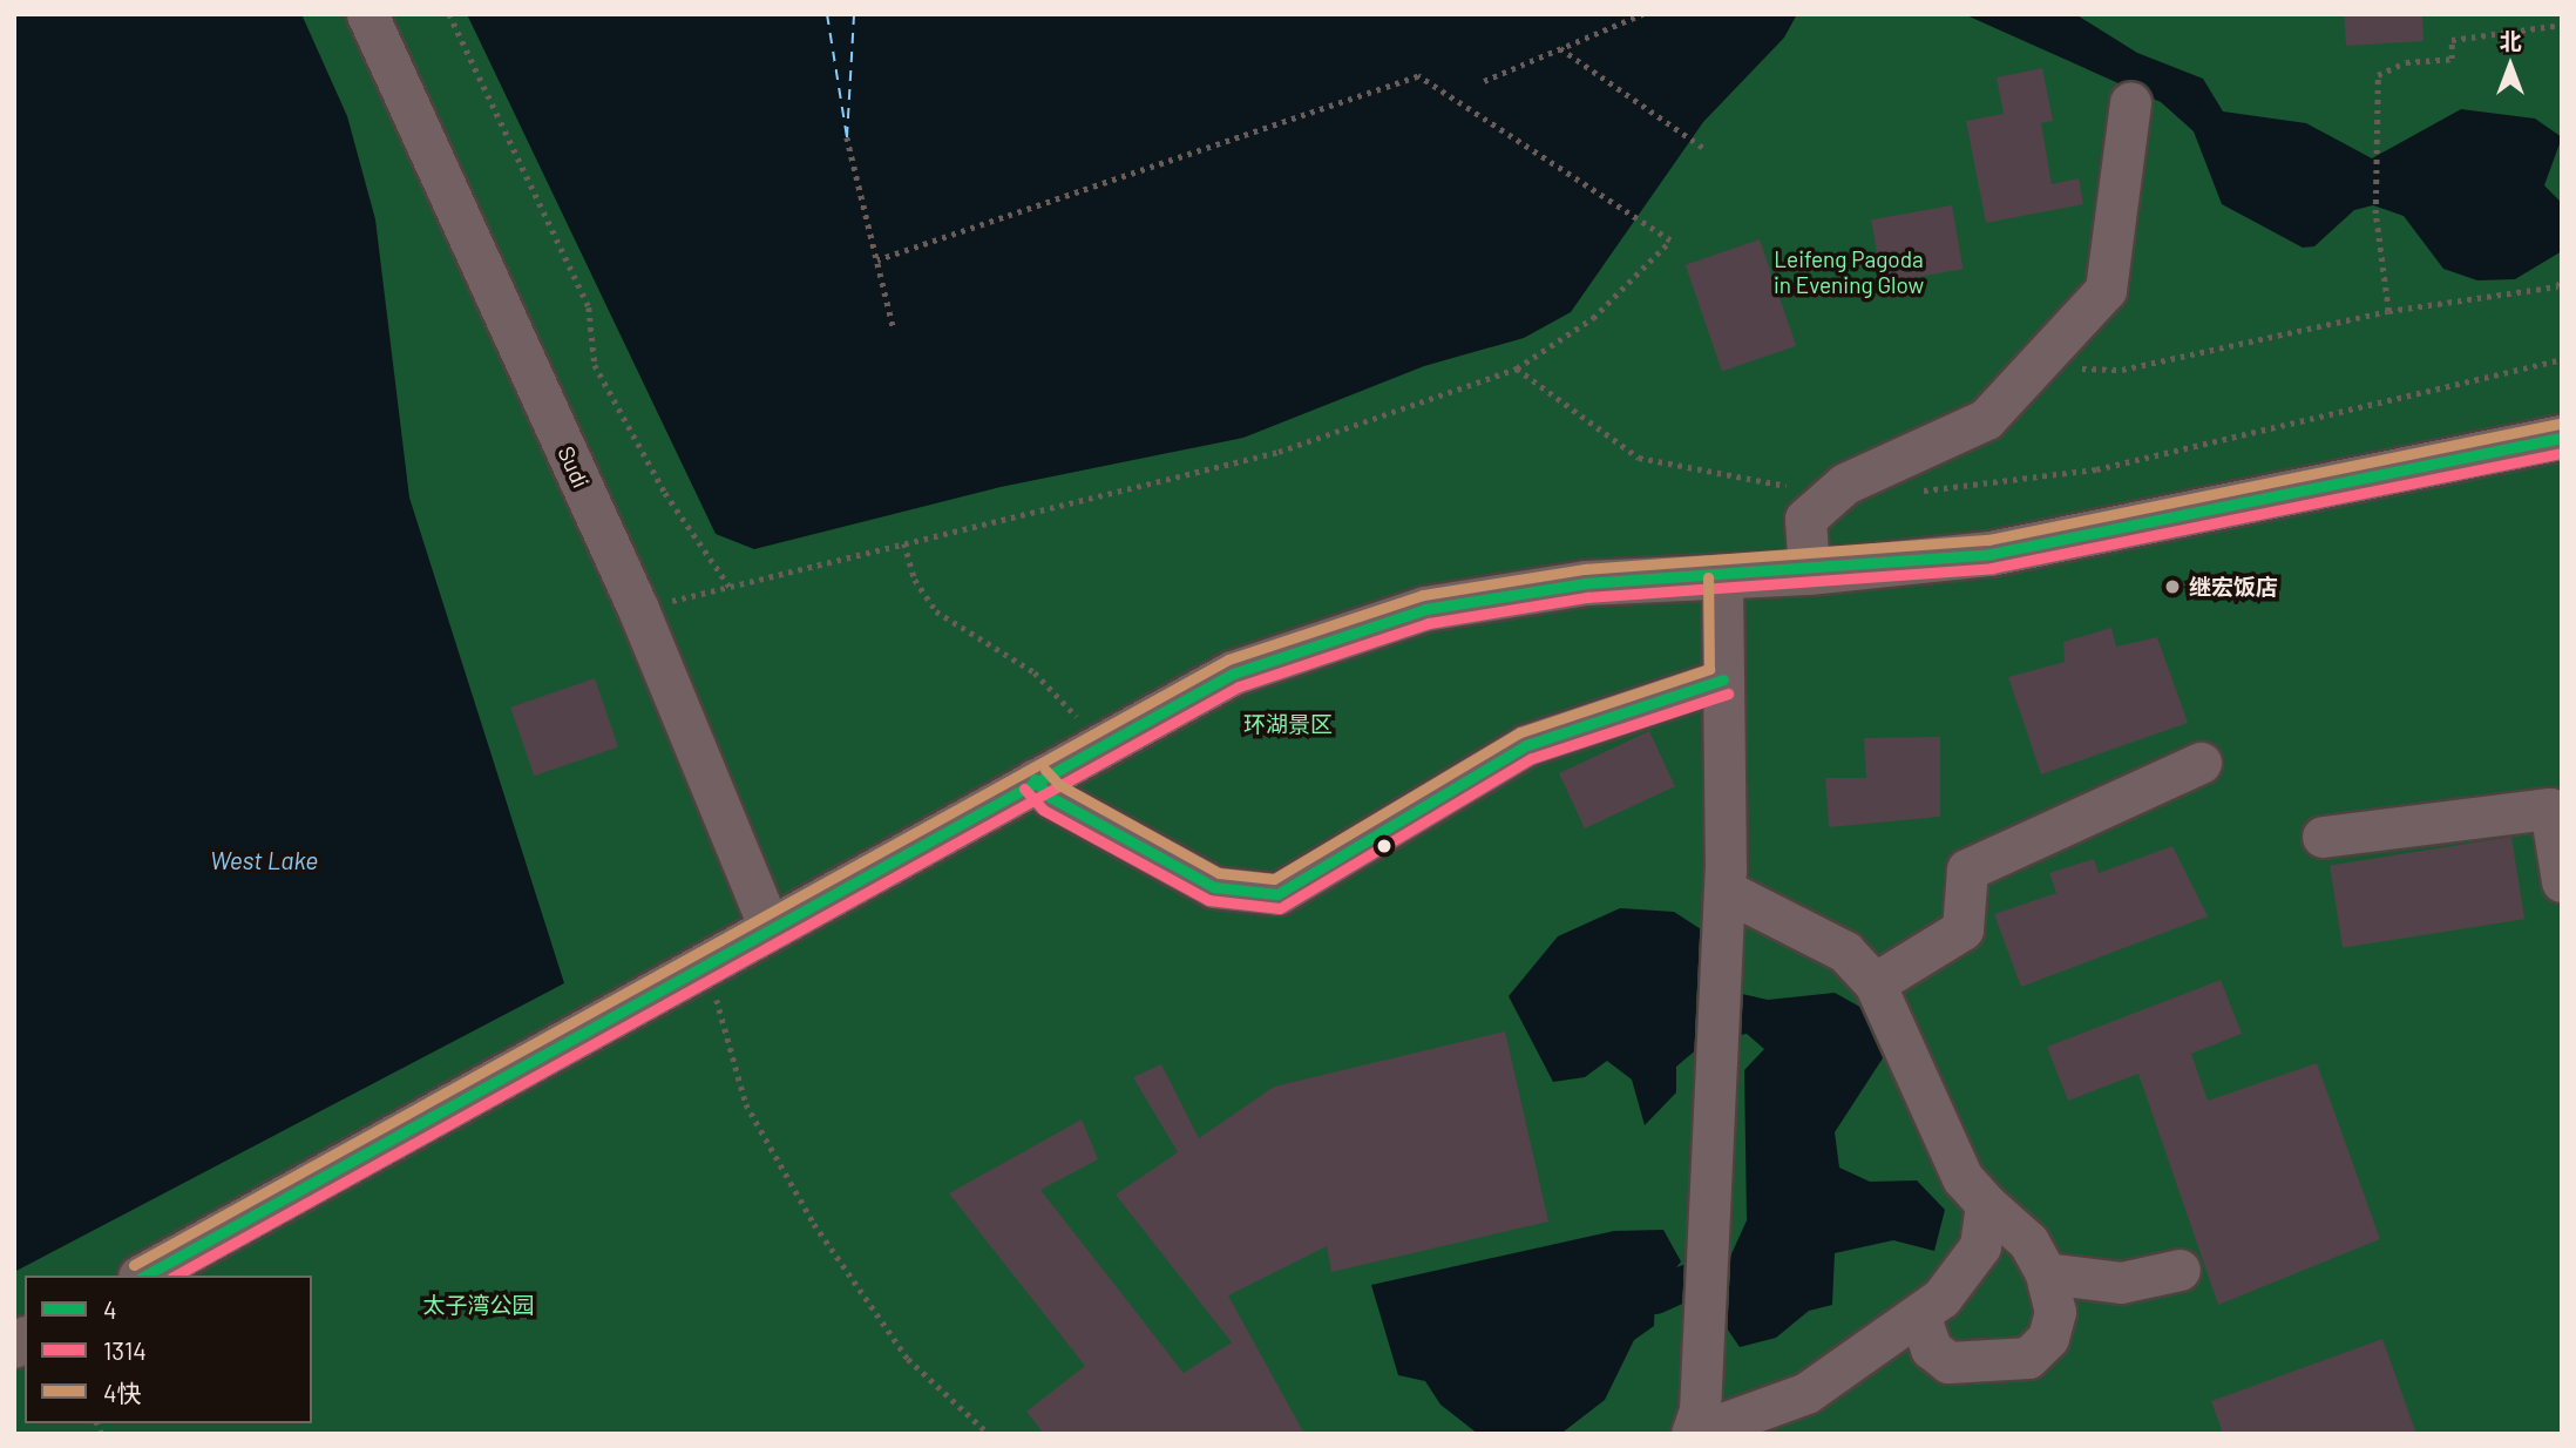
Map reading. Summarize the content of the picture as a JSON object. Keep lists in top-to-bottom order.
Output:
{
  "streets": {
    "street": ["Sudi"]
  },
  "water": ["West Lake"],
  "parks": ["Leifeng Pagoda in Evening Glow", "环湖景区", "太子湾公园"],
  "places": ["继宏饭店"],
  "lines": ["transit line 4快", "transit line 4", "transit line 1314"],
  "legend": ["4", "1314", "4快"],
  "north": "top"
}
